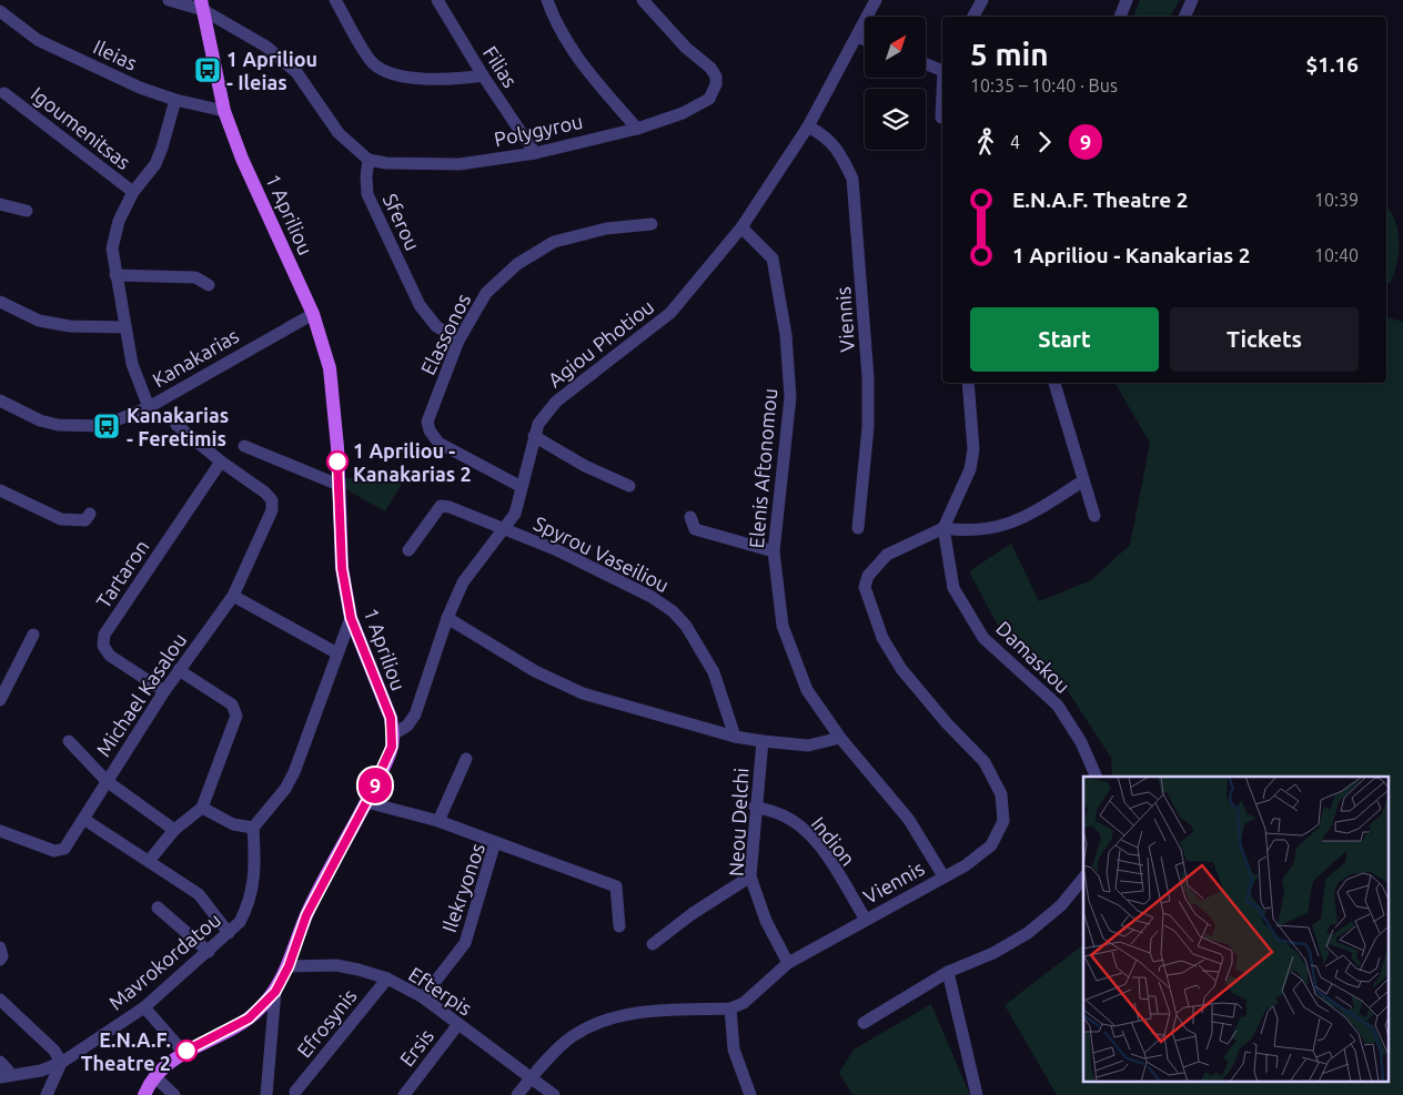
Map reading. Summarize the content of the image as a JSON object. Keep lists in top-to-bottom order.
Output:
{
  "streets": {
    "main road": ["1 Apriliou"],
    "street": [
      "Ileias",
      "Filias",
      "Igoumenitsas",
      "Polygyrou",
      "Sferou",
      "Viennis",
      "Elassonos",
      "Agiou Photiou",
      "Kanakarias",
      "Elenis Aftonomou",
      "Spyrou Vaseiliou",
      "Tartaron",
      "Damaskou",
      "Michael Kasalou",
      "Neou Delchi",
      "Indion",
      "Ilekryonos",
      "Mavrokordatou",
      "Efterpis",
      "Efrosynis",
      "Ersis"
    ]
  },
  "crossings": [
    ["Ileias", "1 Apriliou"],
    ["Filias", "Polygyrou"],
    ["Polygyrou", "Sferou"],
    ["1 Apriliou", "Agiou Photiou"],
    ["1 Apriliou", "Kanakarias"],
    ["1 Apriliou", "Efterpis"],
    ["Sferou", "Elassonos"],
    ["Viennis", "Agiou Photiou"],
    ["Viennis", "Elenis Aftonomou"],
    ["Viennis", "Damaskou"],
    ["Viennis", "Neou Delchi"],
    ["Viennis", "Indion"],
    ["Viennis", "Efterpis"],
    ["Elassonos", "Agiou Photiou"],
    ["Agiou Photiou", "Elenis Aftonomou"],
    ["Agiou Photiou", "Spyrou Vaseiliou"],
    ["Tartaron", "Michael Kasalou"],
    ["Neou Delchi", "Indion"],
    ["Ilekryonos", "Efterpis"],
    ["Efterpis", "Efrosynis"],
    ["Efterpis", "Ersis"]
  ],
  "places": {
    "bus stop": ["1 Apriliou - Ileias", "Kanakarias - Feretimis"],
    "other": ["1 Apriliou - Kanakarias 2", "E.N.A.F. Theatre 2"]
  },
  "lines": ["bus line 9"],
  "north": "top right",
  "page": {
    "on_map": "9",
    "heading": ["5 min", "10:35 – 10:40 · Bus", "$1.16"],
    "legs": ["4", "9"],
    "list": [
      {
        "name": "E.N.A.F. Theatre 2",
        "value": "10:39"
      },
      {
        "name": "1 Apriliou - Kanakarias 2",
        "value": "10:40"
      }
    ],
    "buttons": ["Start", "Tickets"]
  }
}
